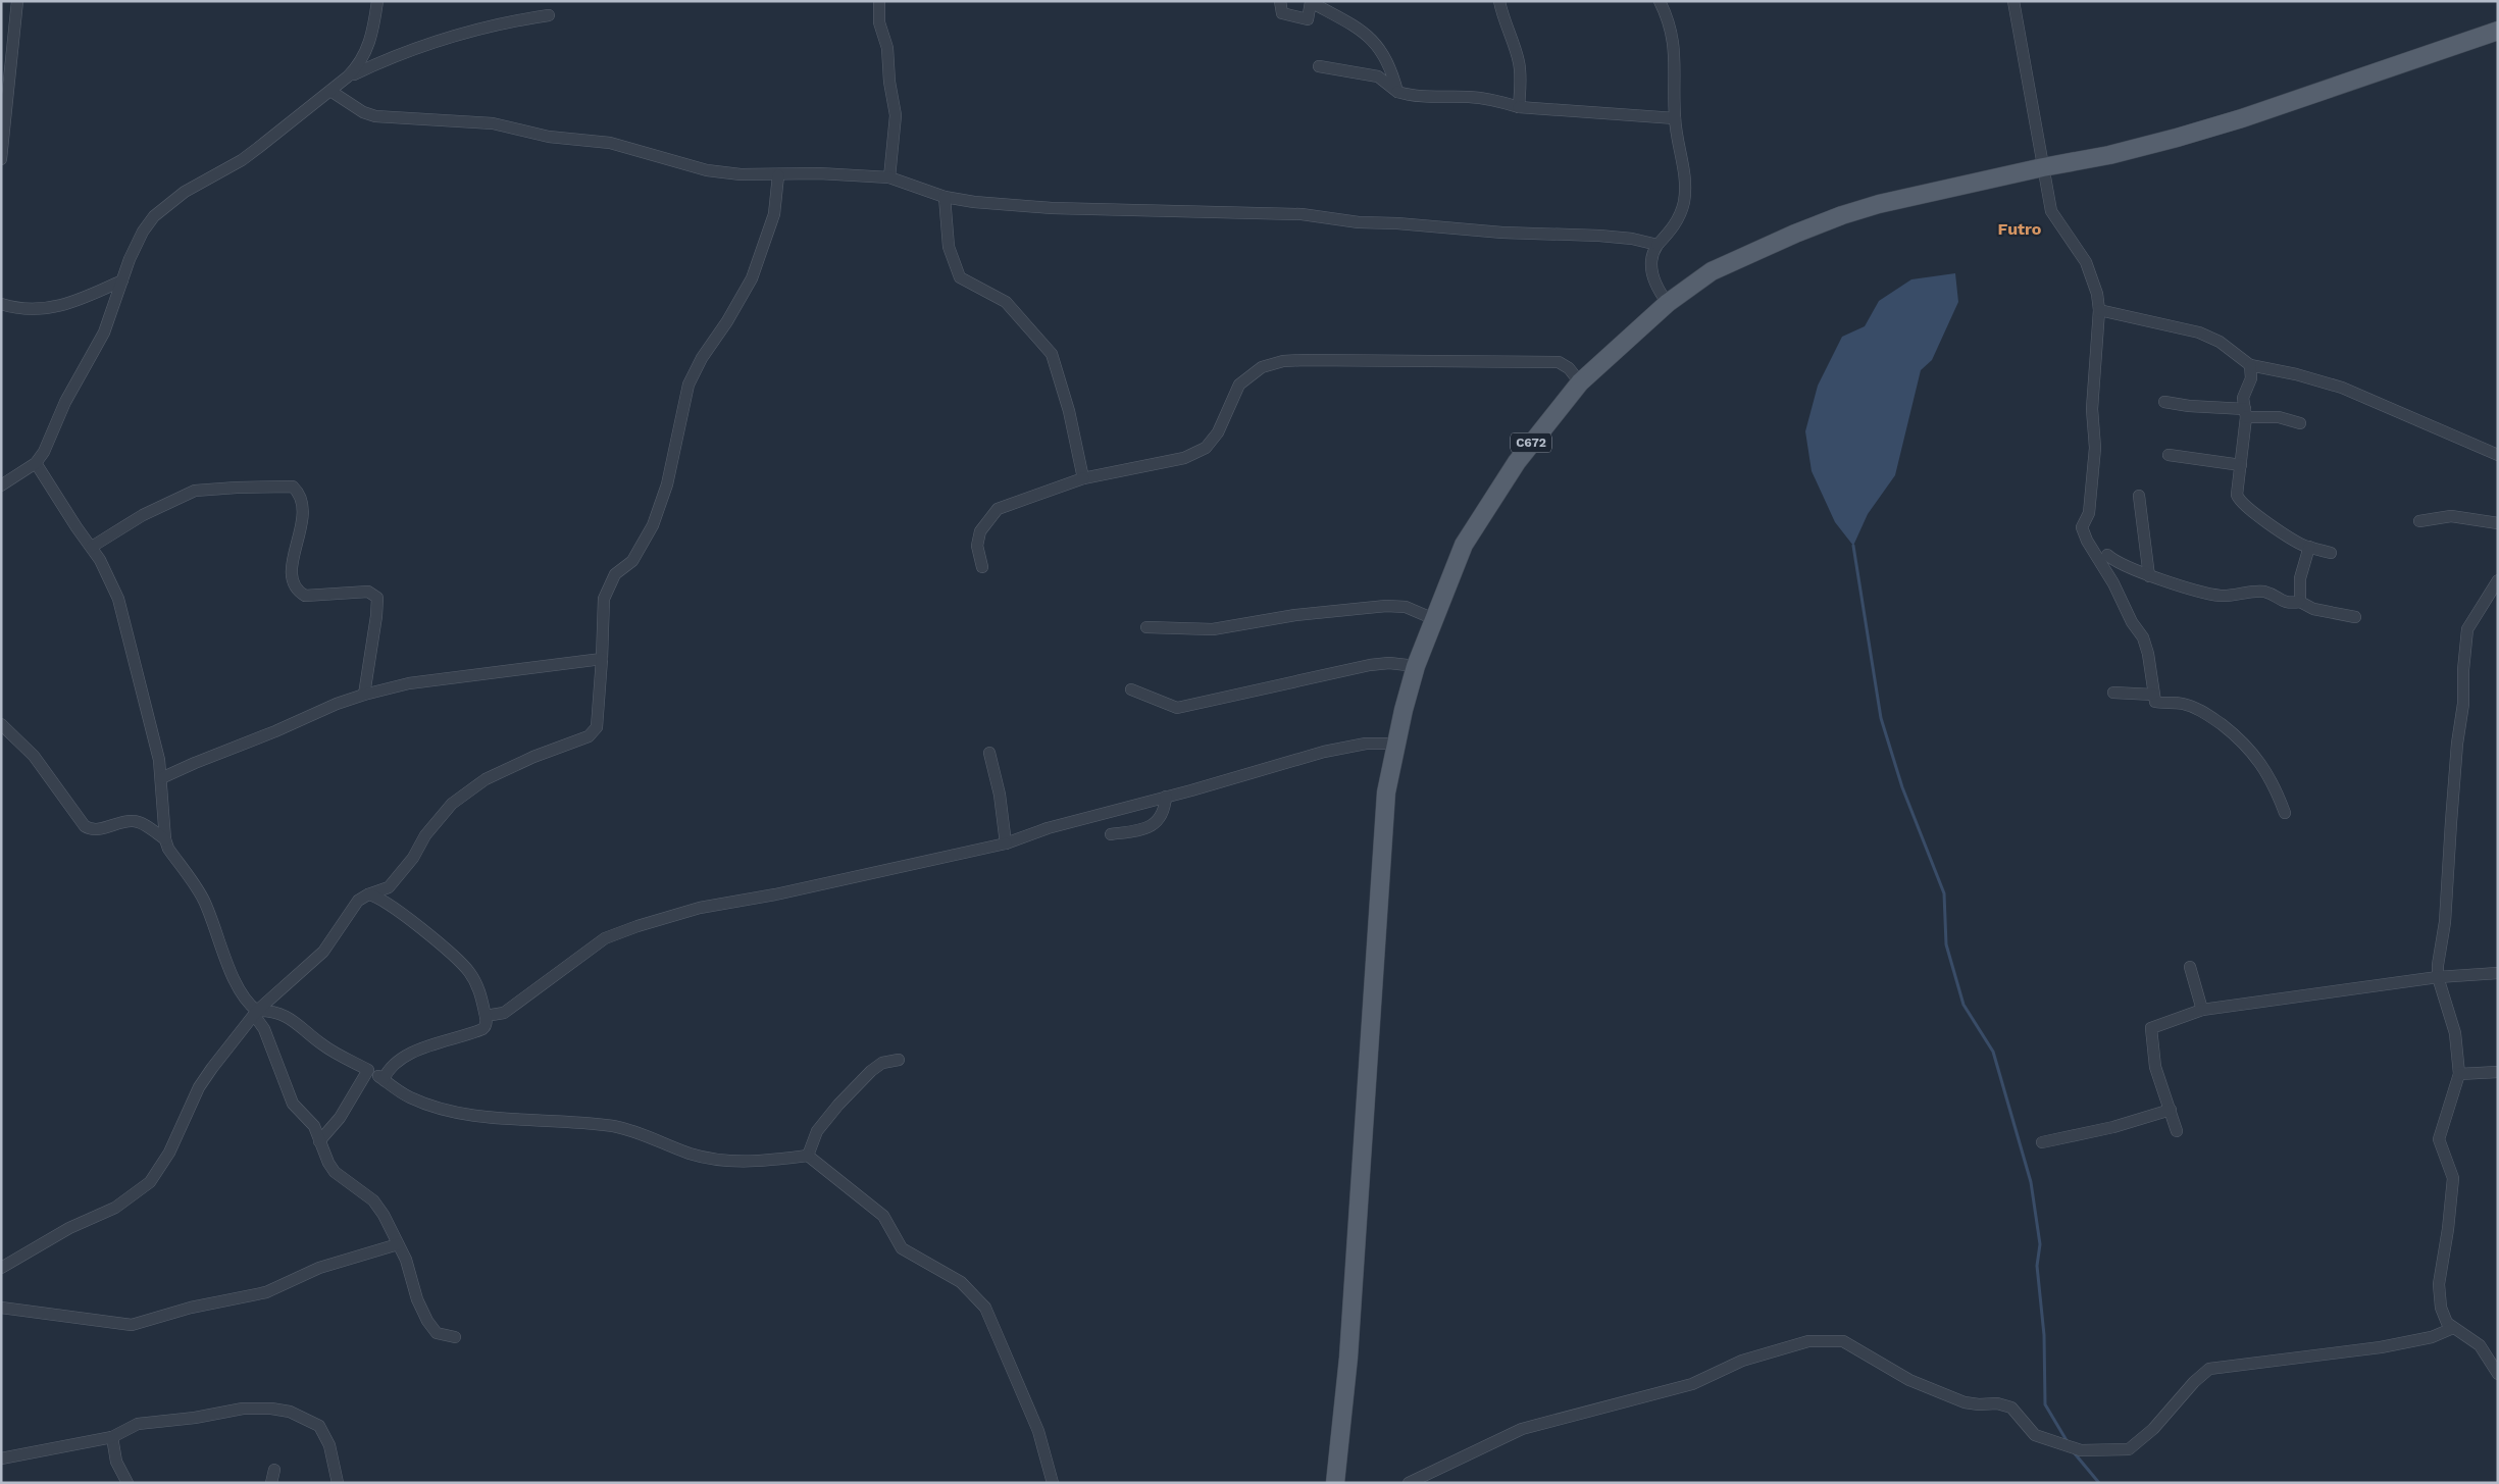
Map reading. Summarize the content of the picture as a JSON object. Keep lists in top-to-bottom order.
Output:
{
  "streets": {
    "main road": ["C672"]
  },
  "districts": ["Futro"]
}
